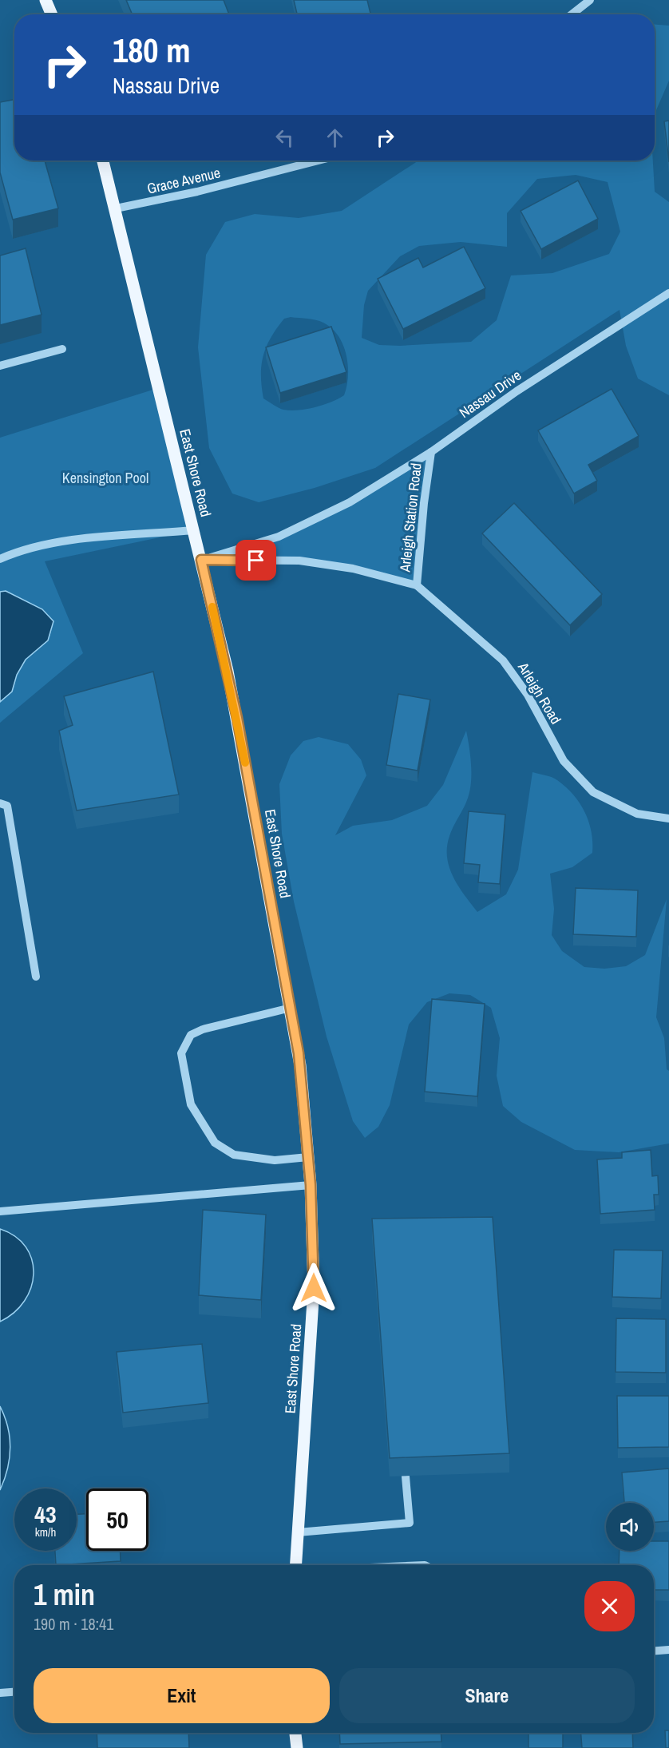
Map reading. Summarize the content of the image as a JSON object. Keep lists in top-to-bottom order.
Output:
{
  "streets": {
    "main road": ["East Shore Road"],
    "street": [
      "Grace Avenue",
      "Nassau Drive",
      "Arleigh Station Road",
      "Arleigh Road"
    ]
  },
  "crossings": [
    ["Grace Avenue", "East Shore Road"],
    ["Nassau Drive", "East Shore Road"],
    ["Nassau Drive", "Arleigh Station Road"],
    ["Nassau Drive", "Arleigh Road"],
    ["East Shore Road", "Arleigh Road"],
    ["Arleigh Station Road", "Arleigh Road"]
  ],
  "parks": ["Kensington Pool"],
  "page": {
    "turn": ["180 m", "Nassau Drive"],
    "speed": "43 km/h",
    "limit": "50",
    "heading": ["1 min", "190 m · 18:41"],
    "buttons": ["Exit", "Share"]
  }
}
